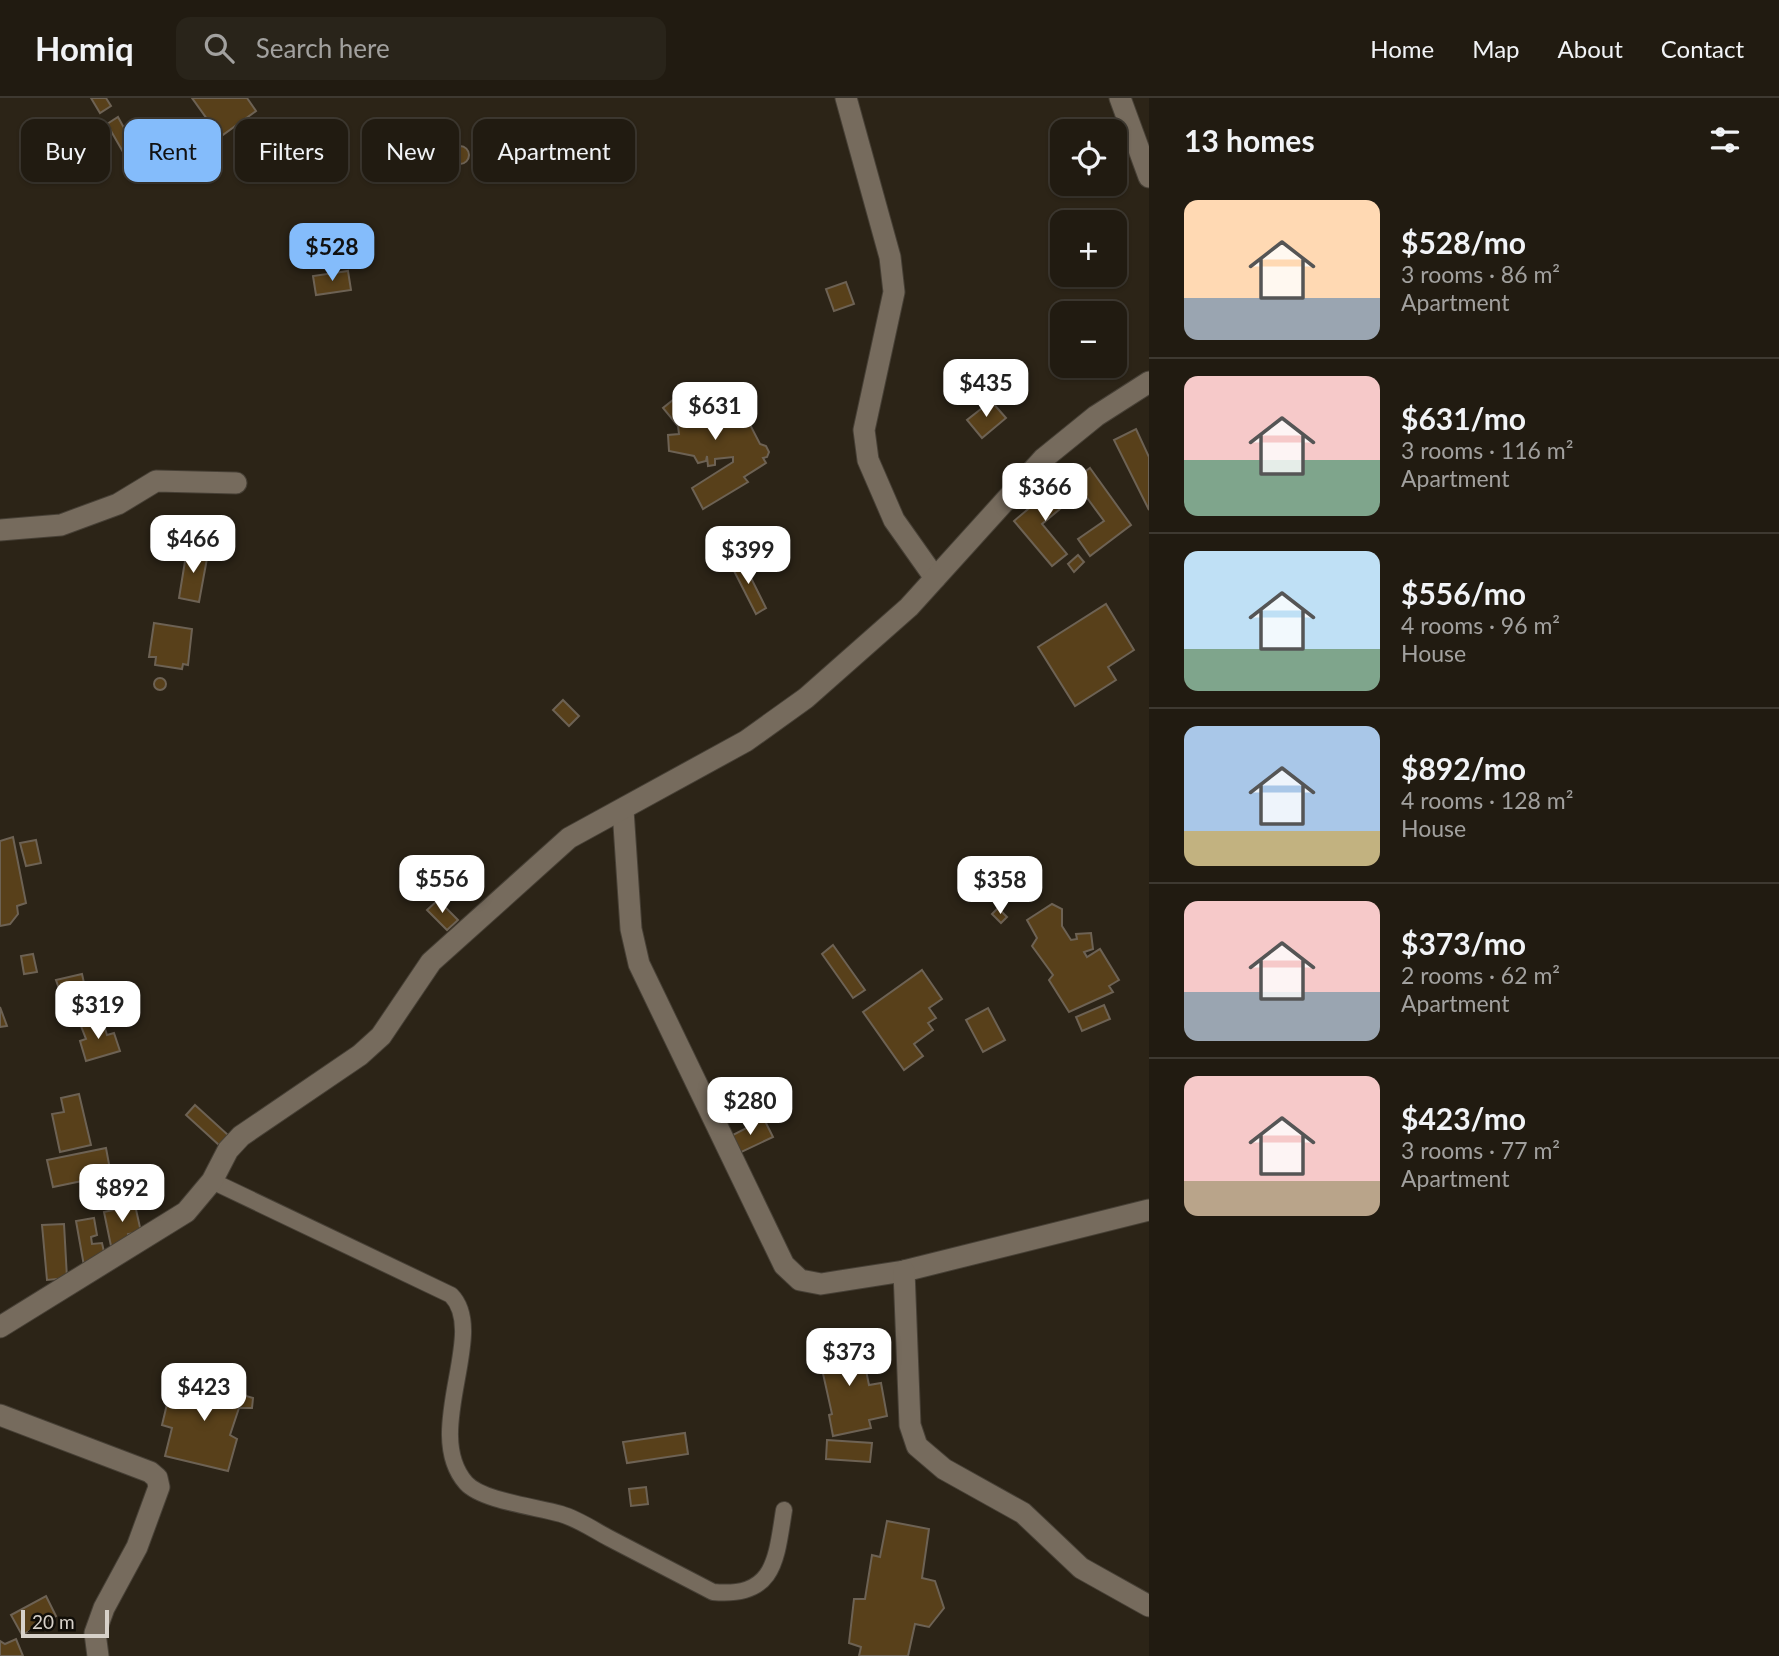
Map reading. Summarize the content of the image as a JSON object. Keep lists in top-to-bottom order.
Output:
{
  "scale_bar": "20 m",
  "page": {
    "header": "Homiq",
    "search": "Search here",
    "nav": [
      "Home",
      "Map",
      "About",
      "Contact"
    ],
    "heading": "13 homes",
    "map_buttons": ["+", "−"],
    "chip": [
      "Buy",
      "Rent",
      "Filters",
      "New",
      "Apartment"
    ],
    "list": [
      {
        "name": "$528/mo",
        "note": "3 rooms · 86 m² · Apartment"
      },
      {
        "name": "$631/mo",
        "note": "3 rooms · 116 m² · Apartment"
      },
      {
        "name": "$556/mo",
        "note": "4 rooms · 96 m² · House"
      },
      {
        "name": "$892/mo",
        "note": "4 rooms · 128 m² · House"
      },
      {
        "name": "$373/mo",
        "note": "2 rooms · 62 m² · Apartment"
      },
      {
        "name": "$423/mo",
        "note": "3 rooms · 77 m² · Apartment"
      }
    ],
    "price": [
      "$528",
      "$435",
      "$631",
      "$366",
      "$466",
      "$399",
      "$556",
      "$358",
      "$319",
      "$280",
      "$892",
      "$373",
      "$423"
    ],
    "scale": "20 m"
  }
}
